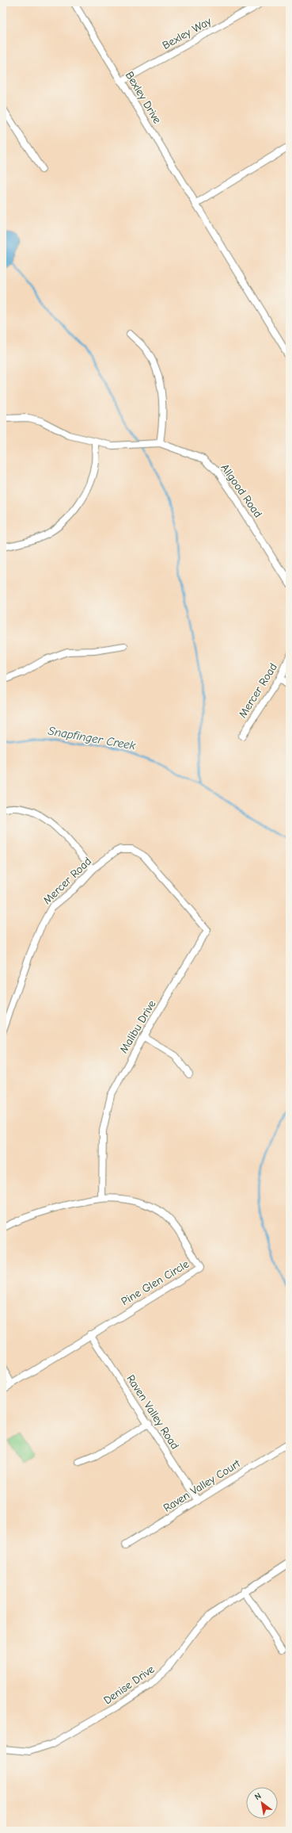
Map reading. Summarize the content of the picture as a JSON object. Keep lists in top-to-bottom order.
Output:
{
  "streets": {
    "street": [
      "Bexley Way",
      "Bexley Drive",
      "Allgood Road",
      "Mercer Road",
      "Malibu Drive",
      "Pine Glen Circle",
      "Raven Valley Road",
      "Raven Valley Court",
      "Denise Drive"
    ]
  },
  "crossings": [
    ["Bexley Way", "Bexley Drive"],
    ["Mercer Road", "Malibu Drive"],
    ["Malibu Drive", "Pine Glen Circle"],
    ["Pine Glen Circle", "Raven Valley Road"],
    ["Raven Valley Road", "Raven Valley Court"]
  ],
  "water": ["Snapfinger Creek"],
  "north": "top left"
}
